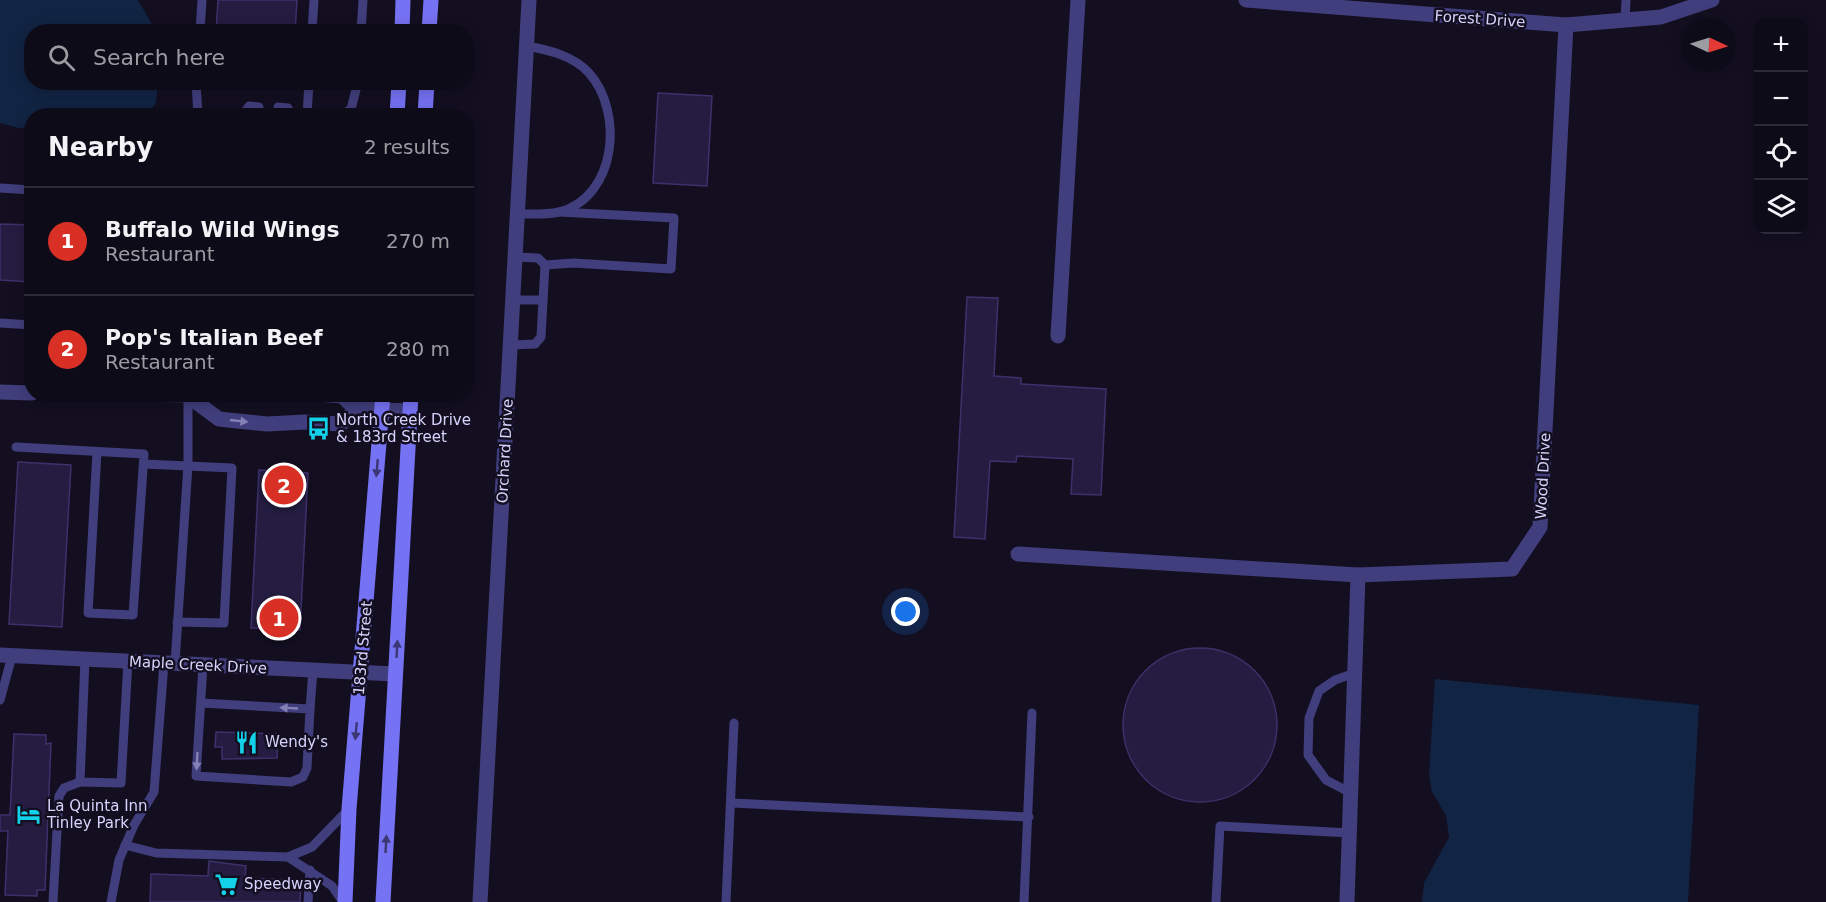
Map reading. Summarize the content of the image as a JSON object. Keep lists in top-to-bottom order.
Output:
{
  "streets": {
    "street": [
      "Forest Drive",
      "Orchard Drive",
      "Wood Drive",
      "183rd Street",
      "Maple Creek Drive"
    ]
  },
  "crossings": [
    ["Forest Drive", "Wood Drive"],
    ["183rd Street", "Maple Creek Drive"]
  ],
  "places": {
    "bus stop": ["North Creek Drive & 183rd Street"],
    "restaurant": ["Wendy's"],
    "hotel": ["La Quinta Inn Tinley Park"],
    "supermarket": ["Speedway"]
  },
  "north": "right",
  "page": {
    "map_buttons": ["+", "−"],
    "search": "Search here",
    "heading": ["Nearby", "2 results"],
    "list": [
      {
        "mark": "1",
        "name": "Buffalo Wild Wings",
        "note": "Restaurant",
        "value": "270 m"
      },
      {
        "mark": "2",
        "name": "Pop's Italian Beef",
        "note": "Restaurant",
        "value": "280 m"
      }
    ],
    "pins": ["2", "1"]
  }
}
